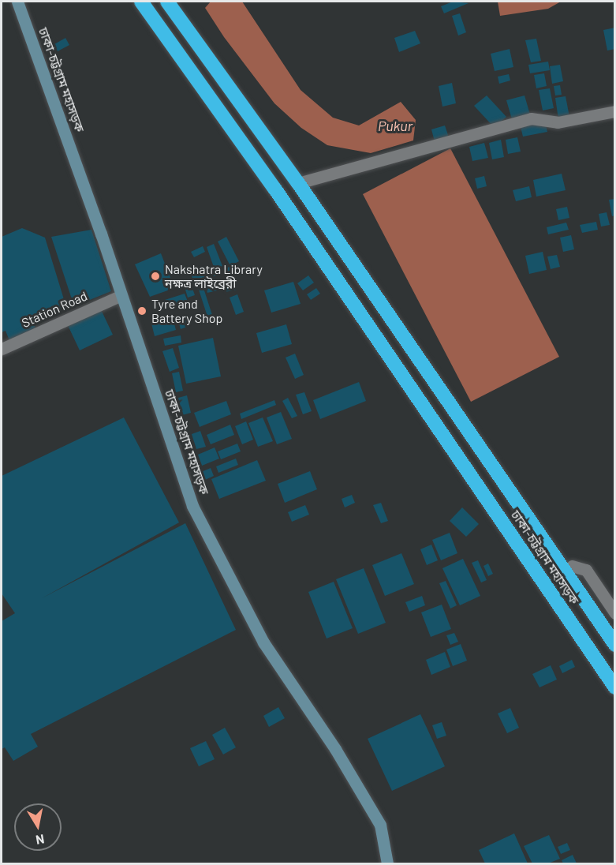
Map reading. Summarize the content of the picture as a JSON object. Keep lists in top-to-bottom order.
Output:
{
  "streets": {
    "highway": ["ঢাকা-চট্টগ্রাম মহাসড়ক"],
    "street": ["Station Road"]
  },
  "crossings": [
    ["ঢাকা-চট্টগ্রাম মহাসড়ক", "Station Road"]
  ],
  "water": ["Pukur"],
  "places": ["Nakshatra Library নক্ষত্র লাইব্রেরী", "Tyre and Battery Shop"],
  "north": "bottom"
}
